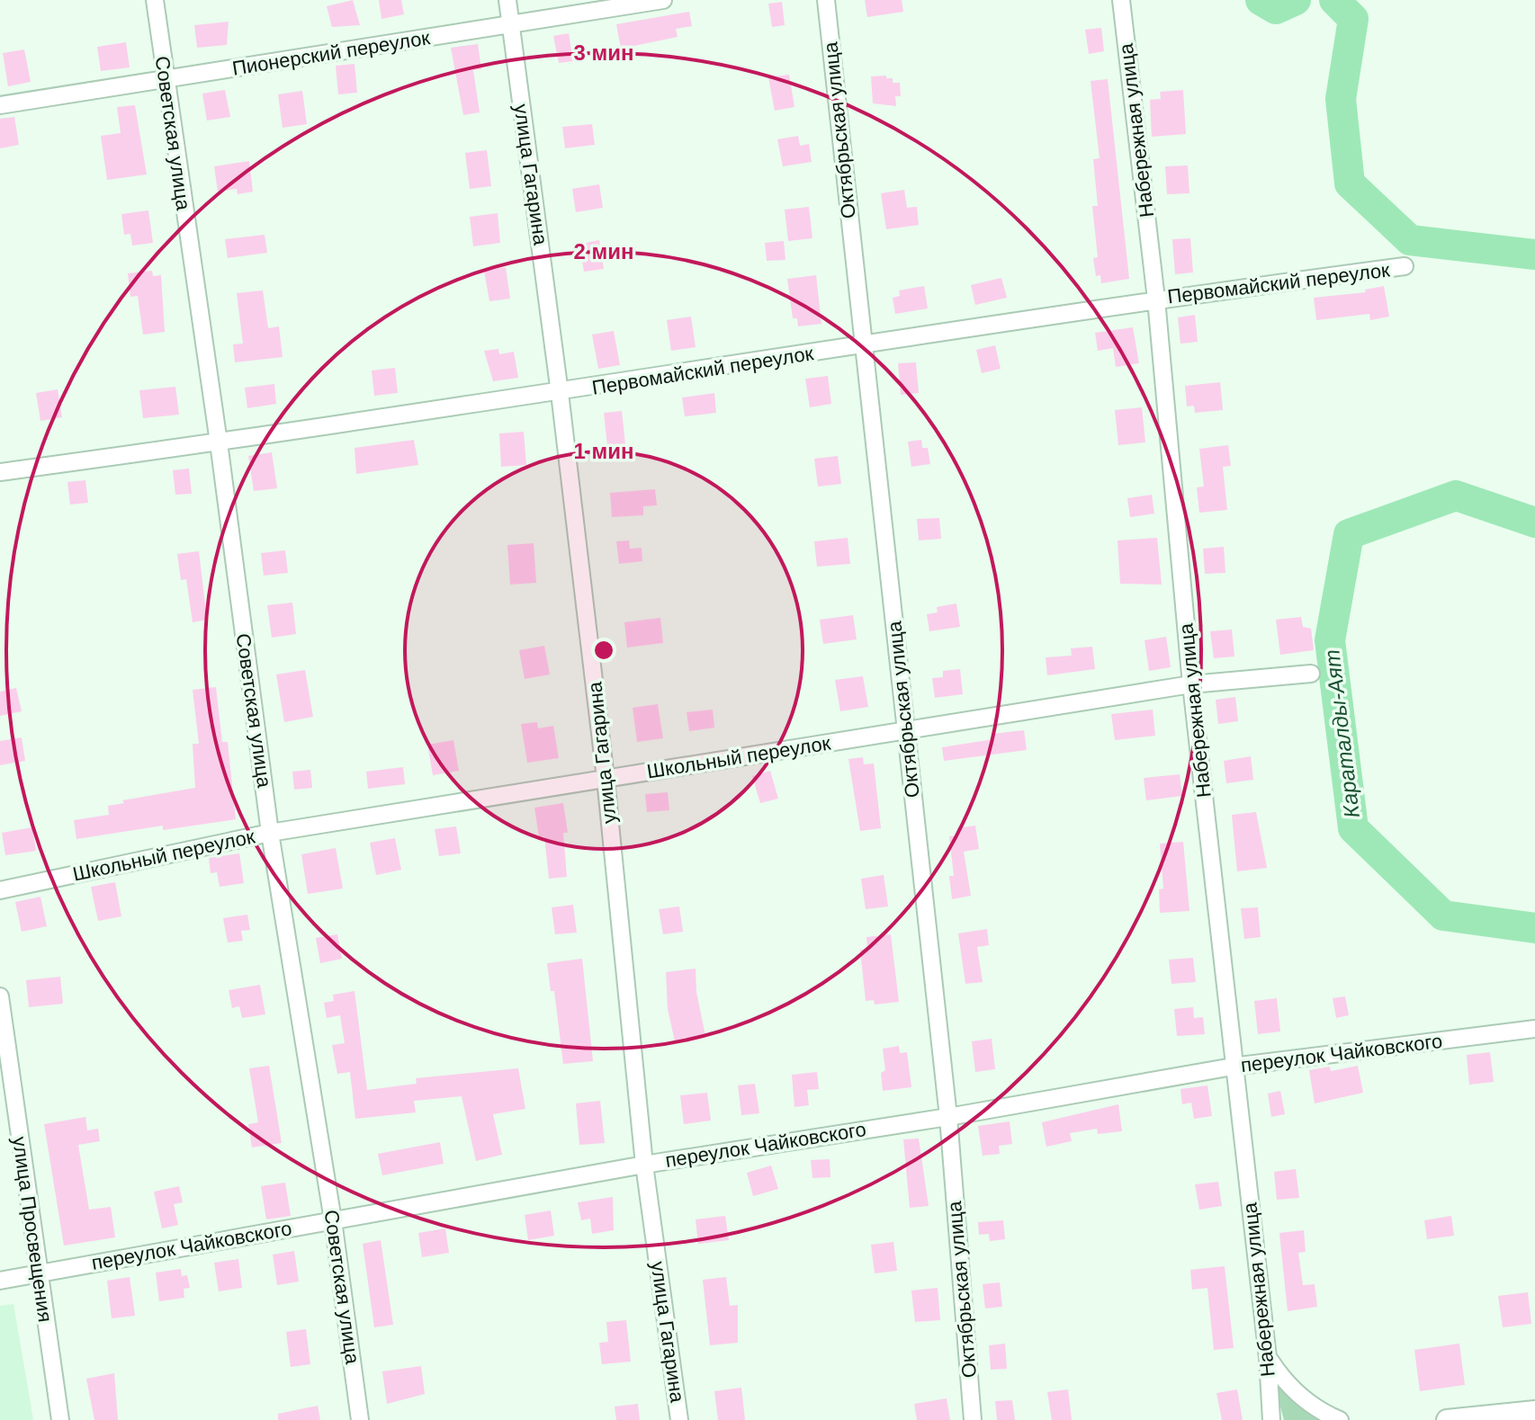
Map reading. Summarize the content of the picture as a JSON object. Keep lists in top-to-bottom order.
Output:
{
  "streets": {
    "street": [
      "Пионерский переулок",
      "Октябрьская улица",
      "Набережная улица",
      "Советская улица",
      "улица Гагарина",
      "Первомайский переулок",
      "Школьный переулок",
      "переулок Чайковского",
      "улица Просвещения"
    ]
  },
  "crossings": [
    ["Пионерский переулок", "Советская улица"],
    ["Пионерский переулок", "улица Гагарина"],
    ["Октябрьская улица", "Первомайский переулок"],
    ["Октябрьская улица", "Школьный переулок"],
    ["Октябрьская улица", "переулок Чайковского"],
    ["Набережная улица", "Первомайский переулок"],
    ["Набережная улица", "Школьный переулок"],
    ["Набережная улица", "переулок Чайковского"],
    ["Советская улица", "Первомайский переулок"],
    ["Советская улица", "Школьный переулок"],
    ["Советская улица", "переулок Чайковского"],
    ["улица Гагарина", "Первомайский переулок"],
    ["улица Гагарина", "Школьный переулок"],
    ["улица Гагарина", "переулок Чайковского"],
    ["переулок Чайковского", "улица Просвещения"]
  ],
  "water": ["Караталды-Аят"],
  "rings": ["3 мин", "2 мин", "1 мин"]
}
